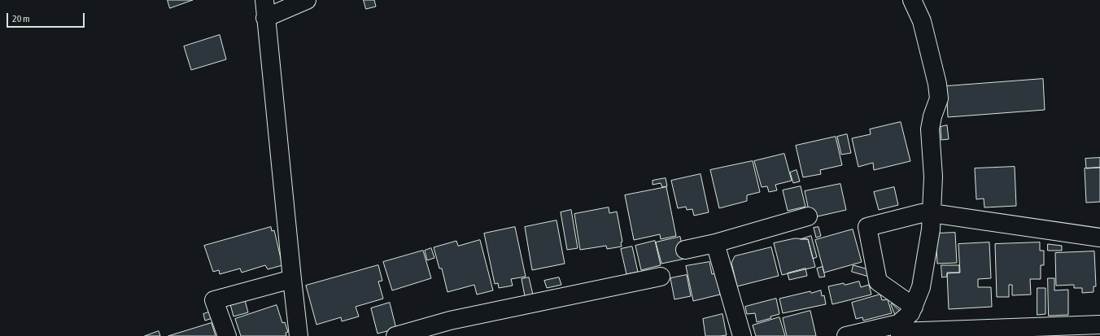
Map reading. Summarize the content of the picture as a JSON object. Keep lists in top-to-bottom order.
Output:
{
  "scale_bar": "20 m"
}
